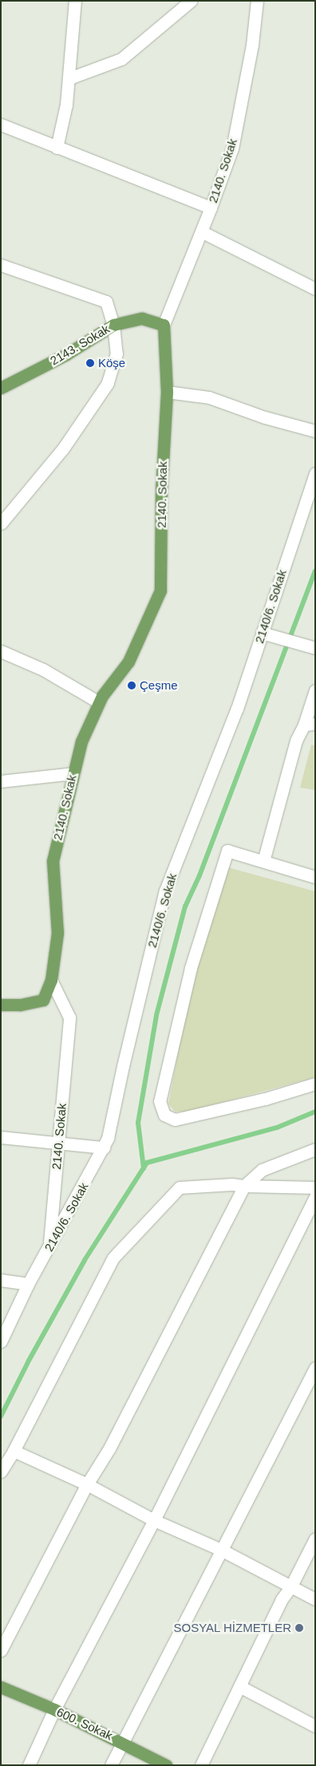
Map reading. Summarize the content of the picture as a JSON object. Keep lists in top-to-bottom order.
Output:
{
  "streets": {
    "main road": ["2140. Sokak", "2143. Sokak", "600. Sokak"],
    "street": ["2140/6. Sokak"]
  },
  "crossings": [
    ["2140. Sokak", "2143. Sokak"],
    ["2140. Sokak", "2140/6. Sokak"]
  ],
  "places": ["Köşe", "Çeşme", "SOSYAL HİZMETLER"]
}
